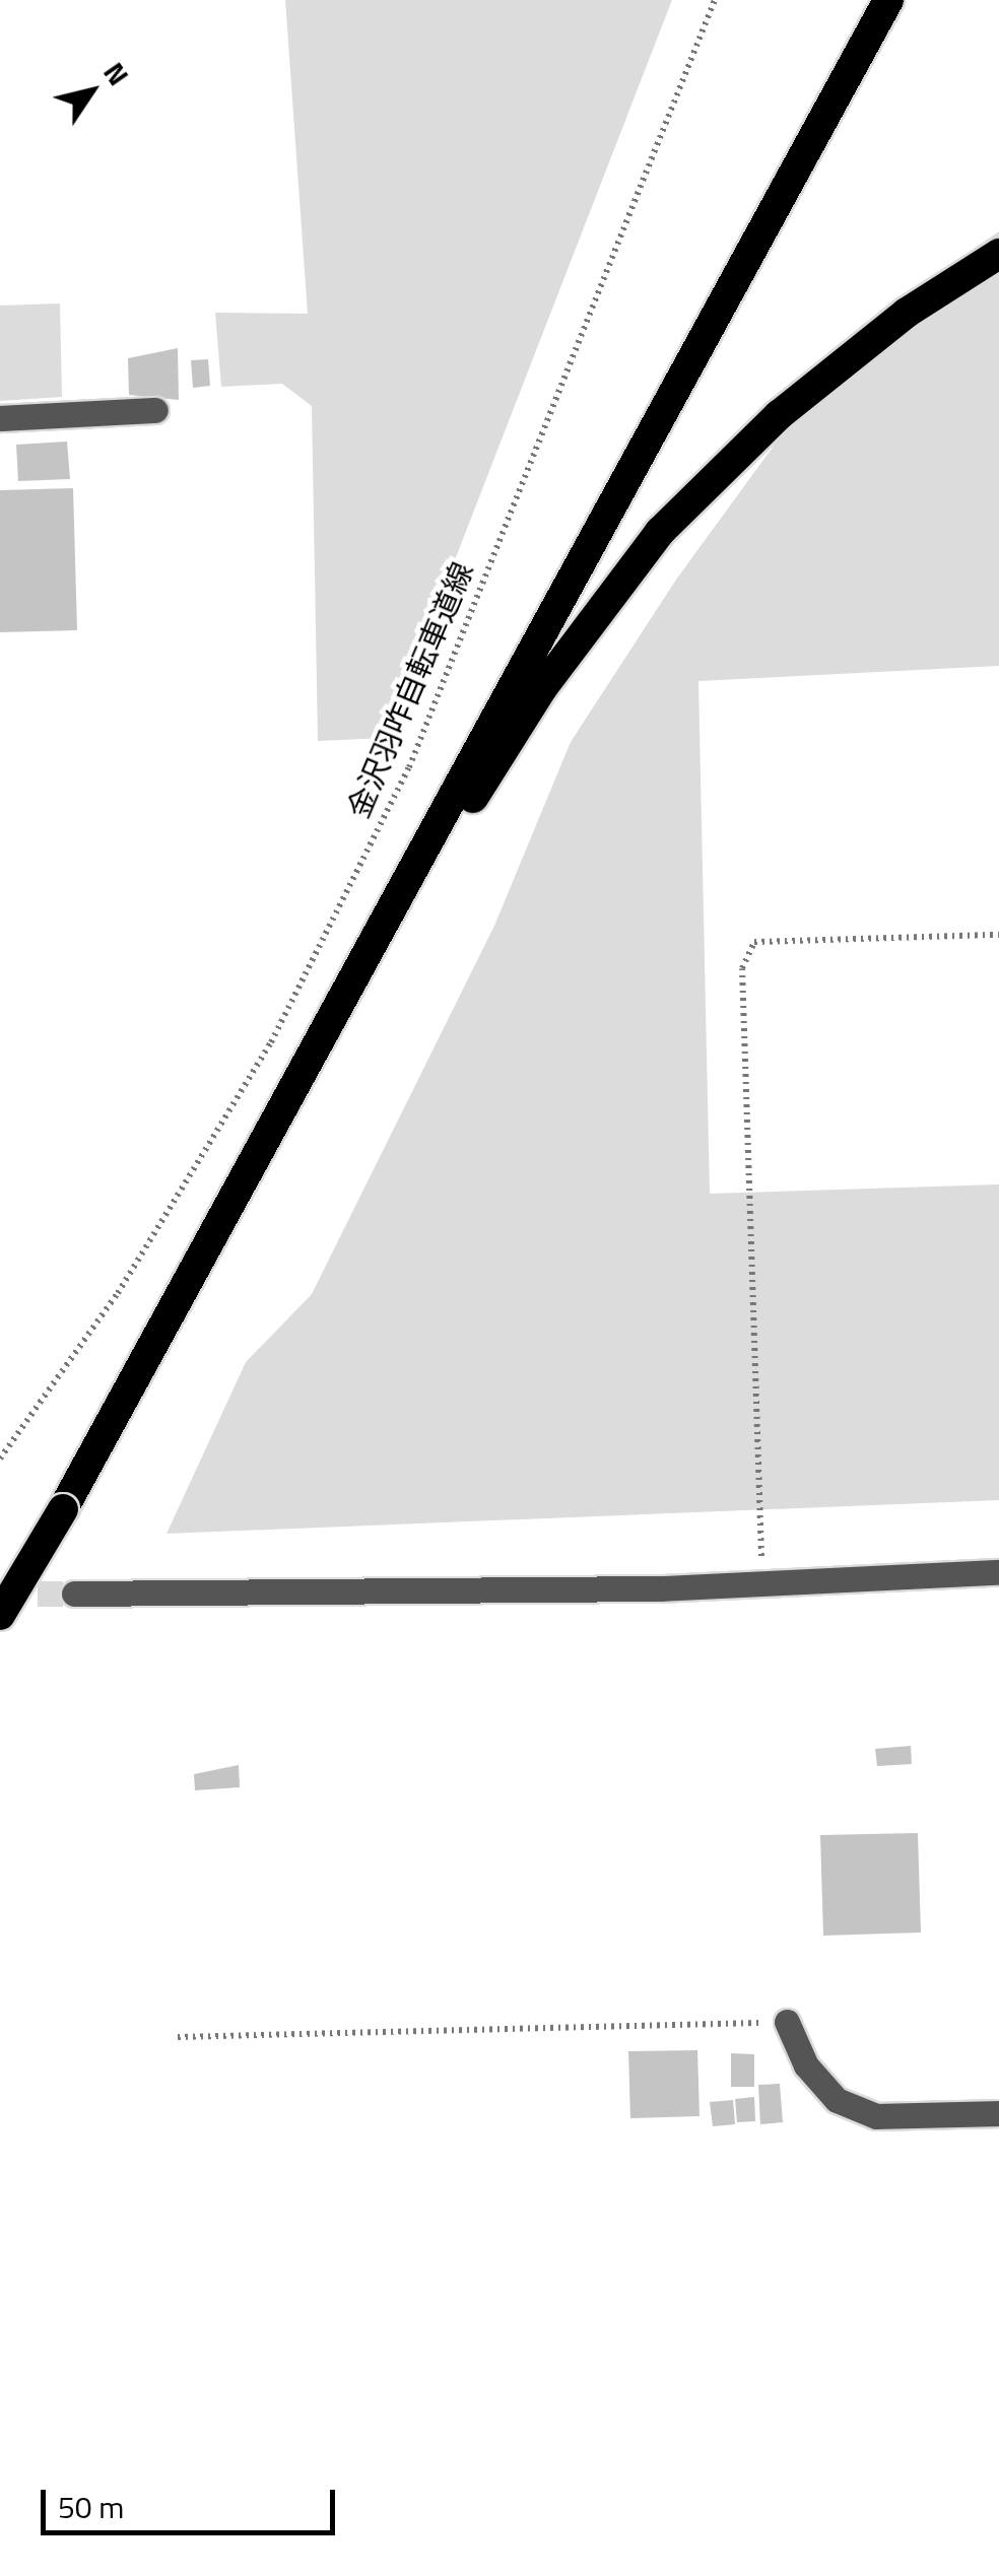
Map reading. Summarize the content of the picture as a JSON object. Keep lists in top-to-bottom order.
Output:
{
  "streets": {
    "path": ["金沢羽咋自転車道線"]
  },
  "scale_bar": "50 m",
  "north": "top right"
}
